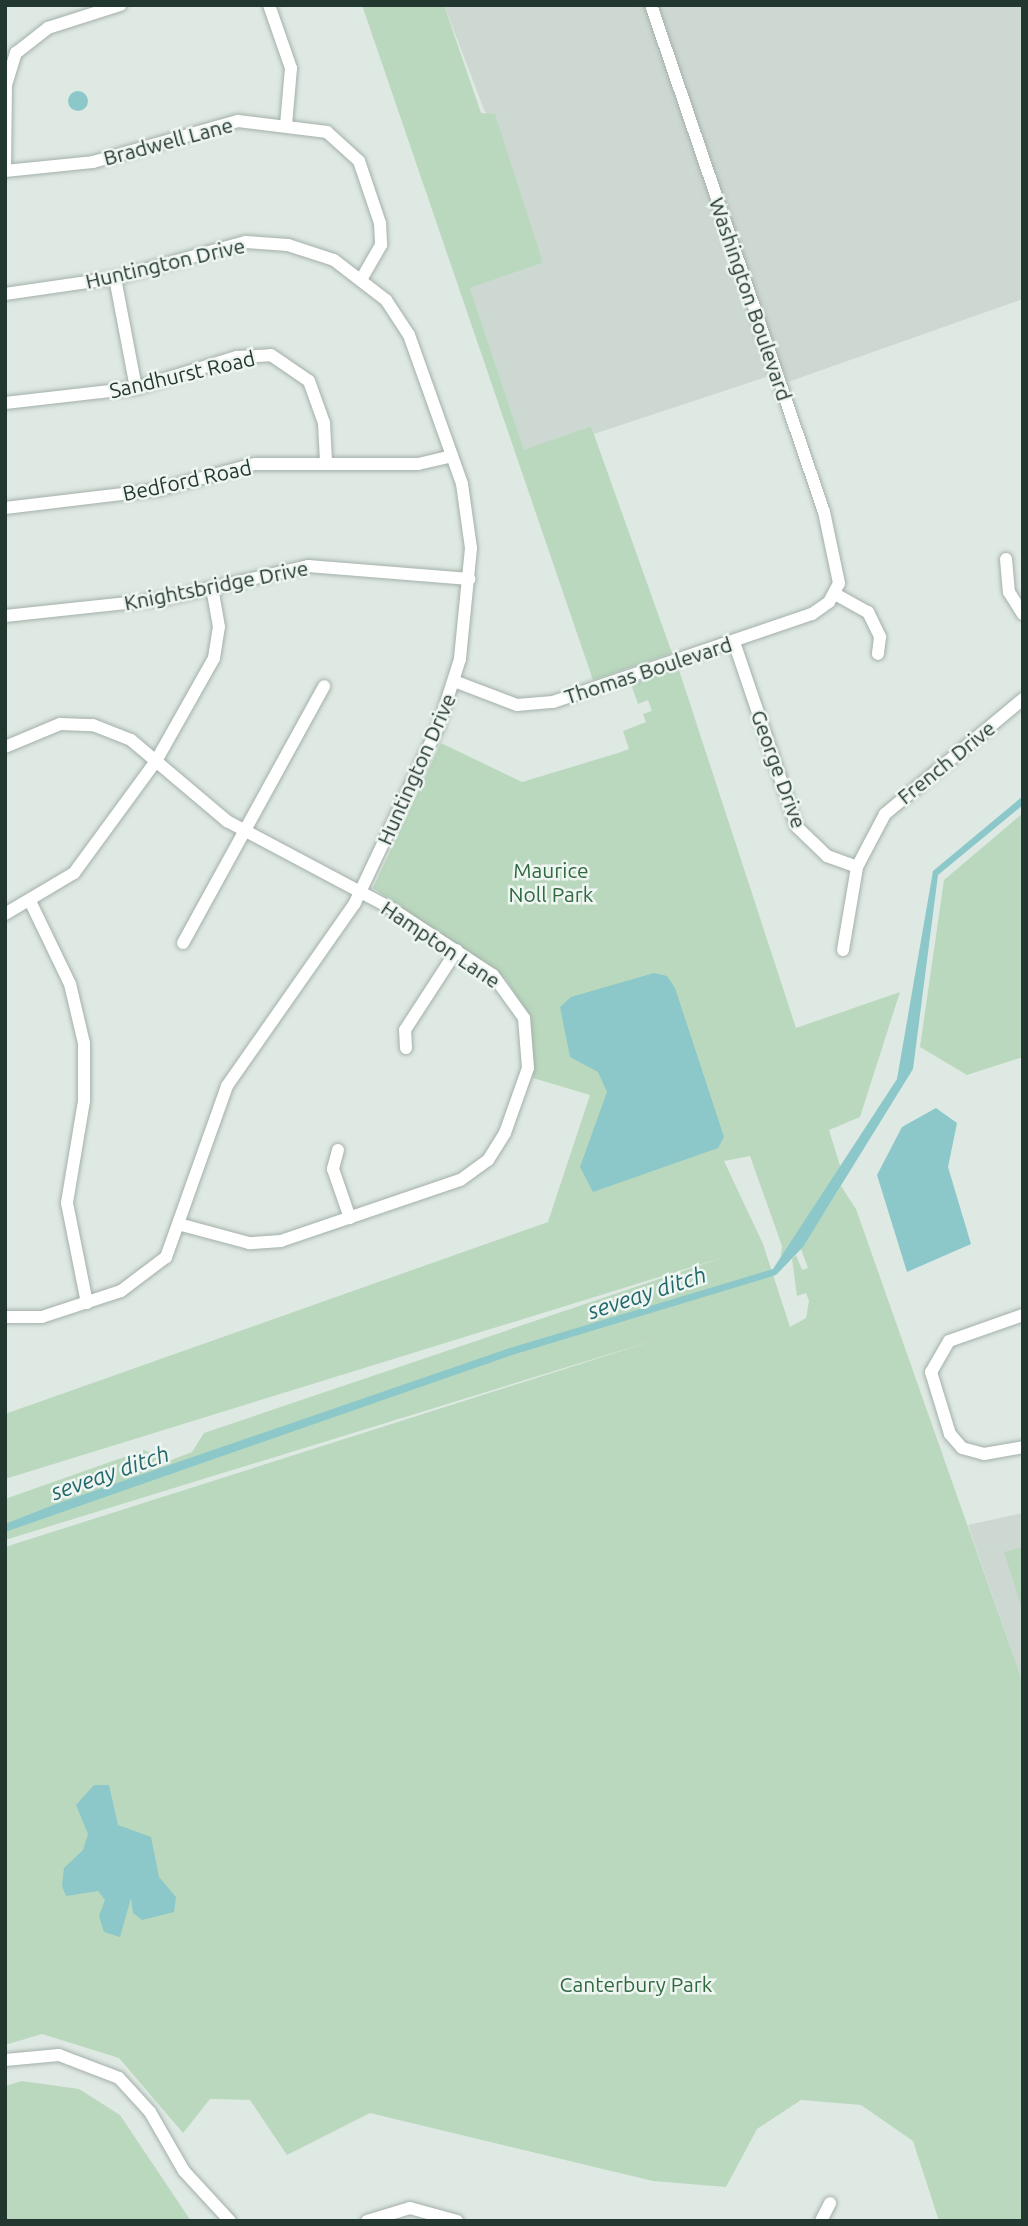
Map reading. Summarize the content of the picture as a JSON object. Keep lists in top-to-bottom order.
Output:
{
  "streets": {
    "street": [
      "Bradwell Lane",
      "Huntington Drive",
      "Washington Boulevard",
      "Sandhurst Road",
      "Bedford Road",
      "Knightsbridge Drive",
      "Thomas Boulevard",
      "French Drive",
      "George Drive",
      "Hampton Lane"
    ]
  },
  "crossings": [
    ["Bradwell Lane", "Huntington Drive"],
    ["Huntington Drive", "Bedford Road"],
    ["Huntington Drive", "Knightsbridge Drive"],
    ["Huntington Drive", "Thomas Boulevard"],
    ["Huntington Drive", "Hampton Lane"],
    ["Washington Boulevard", "Thomas Boulevard"],
    ["Sandhurst Road", "Bedford Road"],
    ["Thomas Boulevard", "George Drive"],
    ["French Drive", "George Drive"]
  ],
  "water": ["seveay ditch"],
  "parks": ["Maurice Noll Park", "Canterbury Park"]
}
